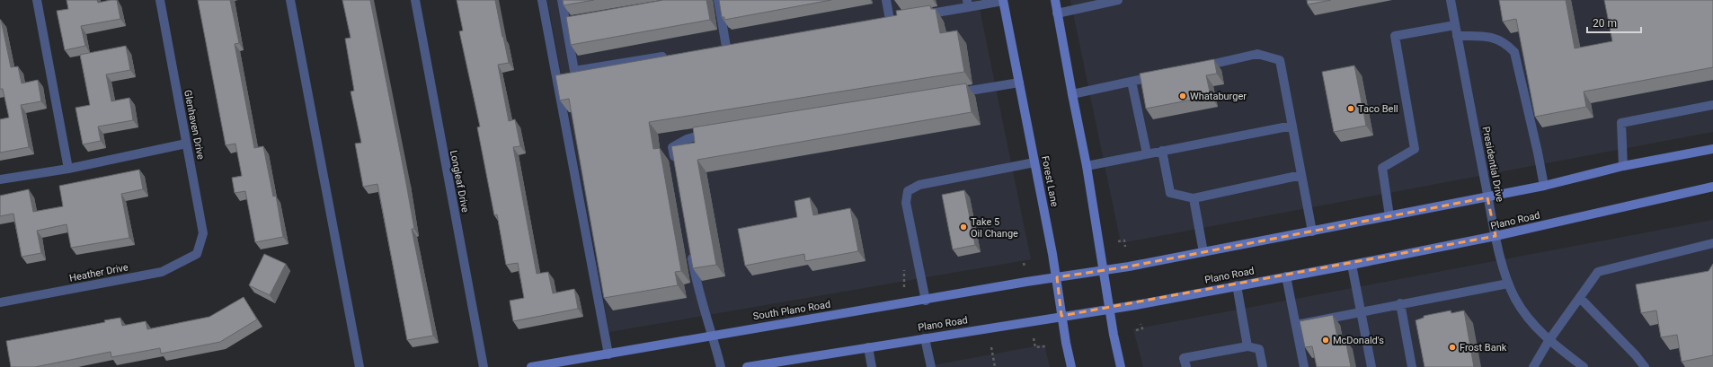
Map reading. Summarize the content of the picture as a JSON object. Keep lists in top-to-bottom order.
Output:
{
  "streets": {
    "main road": ["Forest Lane", "Plano Road", "South Plano Road"],
    "street": [
      "Glenhaven Drive",
      "Presidential Drive",
      "Longleaf Drive",
      "Heather Drive"
    ]
  },
  "crossings": [
    ["Glenhaven Drive", "Heather Drive"],
    ["Presidential Drive", "Plano Road"],
    ["Forest Lane", "Plano Road"],
    ["Forest Lane", "South Plano Road"]
  ],
  "places": [
    "Whataburger",
    "Taco Bell",
    "Take 5 Oil Change",
    "McDonald's",
    "Frost Bank"
  ],
  "scale_bar": "20 m"
}
